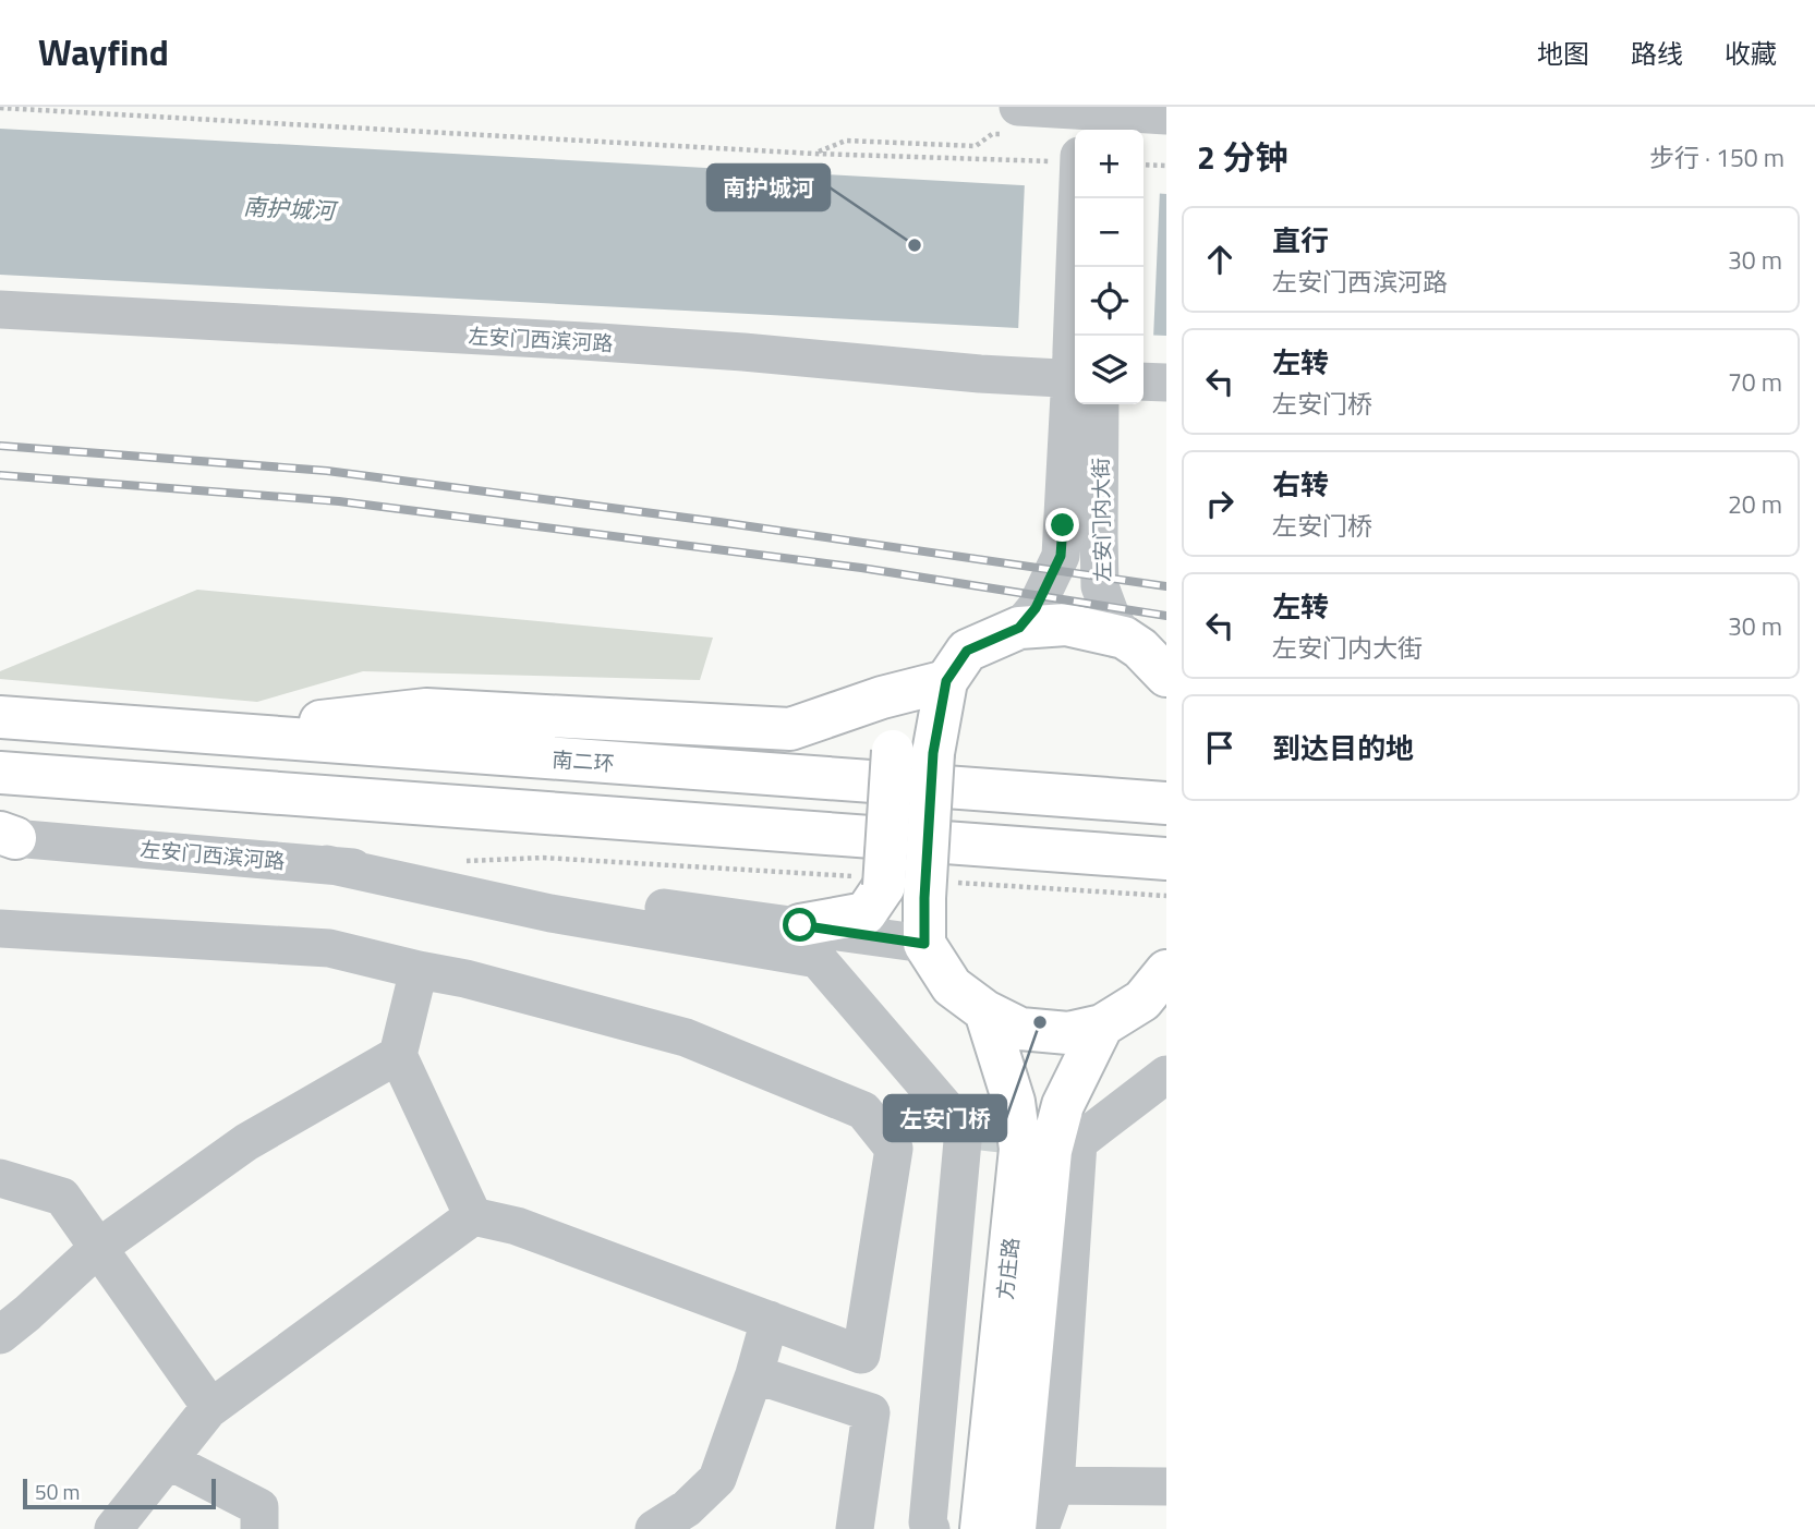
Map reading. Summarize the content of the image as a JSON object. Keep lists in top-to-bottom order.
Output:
{
  "streets": {
    "main road": ["南二环", "方庄路"],
    "street": ["左安门西滨河路", "左安门内大街"]
  },
  "water": ["南护城河"],
  "places": ["南护城河", "左安门桥"],
  "scale_bar": "50 m",
  "page": {
    "header": "Wayfind",
    "nav": ["地图", "路线", "收藏"],
    "heading": ["2 分钟", "步行 · 150 m"],
    "map_buttons": ["+", "−"],
    "list": [
      ["直行", "左安门西滨河路", "30 m"],
      ["左转", "左安门桥", "70 m"],
      ["右转", "左安门桥", "20 m"],
      ["左转", "左安门内大街", "30 m"],
      "到达目的地"
    ],
    "scale": "50 m"
  }
}
